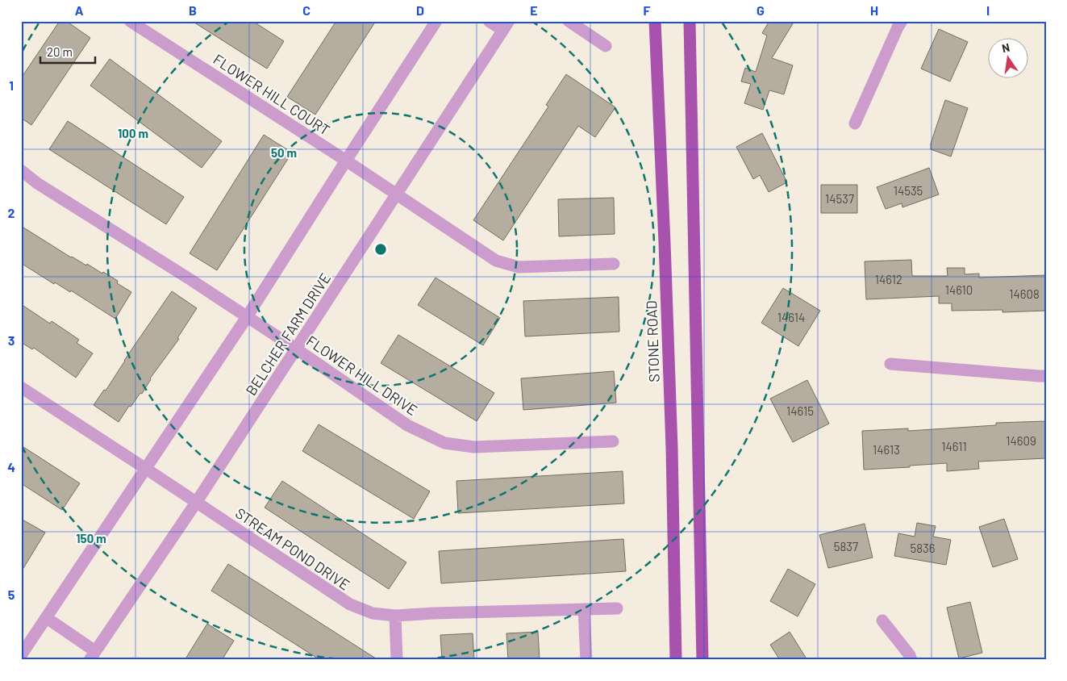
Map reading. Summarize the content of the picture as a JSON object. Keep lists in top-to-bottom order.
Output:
{
  "streets": {
    "main road": ["STONE ROAD"],
    "street": [
      "FLOWER HILL COURT",
      "BELCHER FARM DRIVE",
      "FLOWER HILL DRIVE",
      "STREAM POND DRIVE"
    ]
  },
  "crossings": [
    ["FLOWER HILL COURT", "BELCHER FARM DRIVE"],
    ["BELCHER FARM DRIVE", "FLOWER HILL DRIVE"],
    ["BELCHER FARM DRIVE", "STREAM POND DRIVE"]
  ],
  "house_numbers": [
    "14535",
    "14537",
    "14612",
    "14610",
    "14608",
    "14614",
    "14615",
    "14609",
    "14611",
    "14613",
    "5837",
    "5836"
  ],
  "scale_bar": "20 m",
  "north": "top",
  "grid": {
    "columns": [
      "A",
      "B",
      "C",
      "D",
      "E",
      "F",
      "G",
      "H",
      "I"
    ],
    "rows": [
      "1",
      "2",
      "3",
      "4",
      "5"
    ]
  },
  "rings": ["100 m", "50 m", "150 m"]
}
